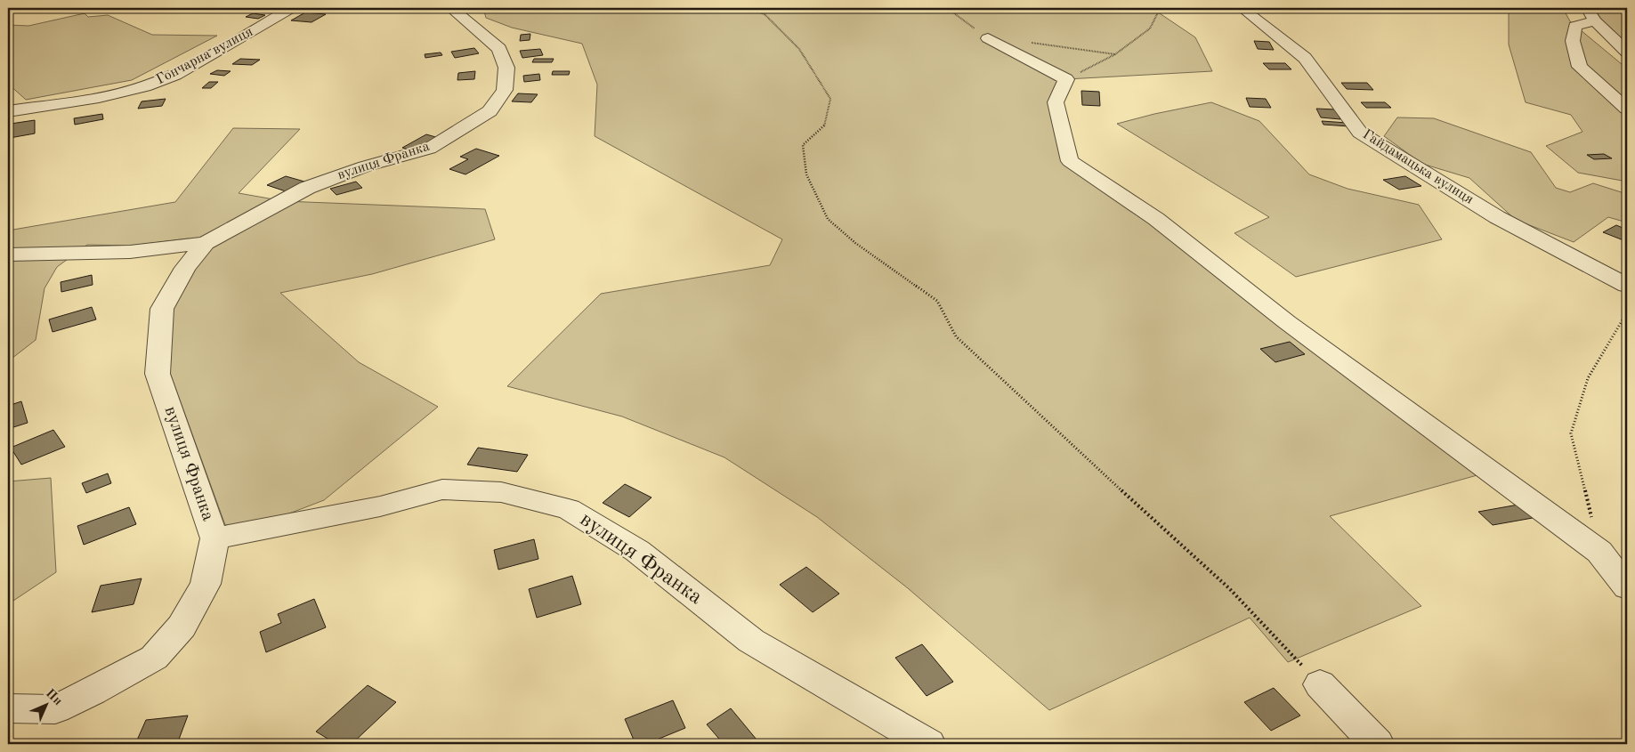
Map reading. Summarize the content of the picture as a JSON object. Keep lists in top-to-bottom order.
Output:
{
  "streets": {
    "street": ["Гончарна вулиця", "вулиця Франка", "Гайдамацька вулиця"]
  },
  "north": "top right"
}
